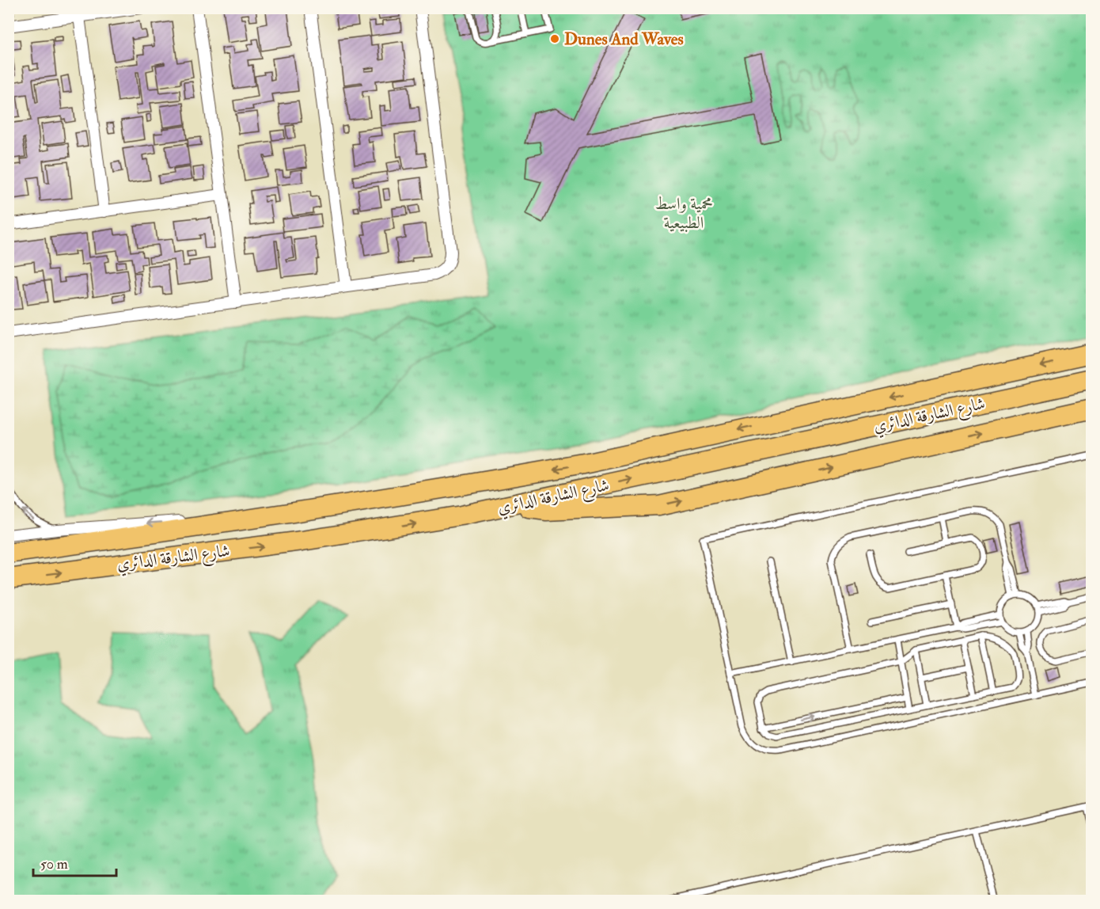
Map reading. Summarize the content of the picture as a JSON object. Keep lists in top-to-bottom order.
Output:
{
  "streets": {
    "highway": ["شارع الشارقة الدائري"]
  },
  "parks": ["محمية واسط الطبيعية"],
  "places": ["Dunes And Waves"],
  "scale_bar": "50 m"
}
